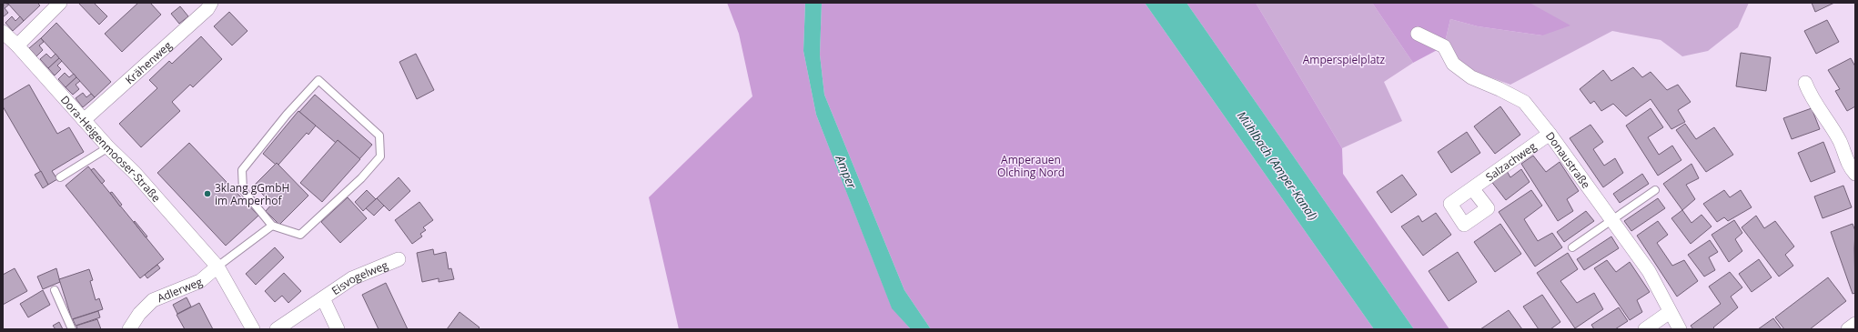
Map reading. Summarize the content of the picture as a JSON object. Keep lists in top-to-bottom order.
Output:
{
  "streets": {
    "street": [
      "Krähenweg",
      "Dora-Heigenmooser-Straße",
      "Donaustraße",
      "Salzachweg",
      "Eisvogelweg",
      "Adlerweg"
    ]
  },
  "crossings": [
    ["Krähenweg", "Dora-Heigenmooser-Straße"],
    ["Dora-Heigenmooser-Straße", "Adlerweg"],
    ["Donaustraße", "Salzachweg"]
  ],
  "water": ["Mühlbach (Amper-Kanal)", "Amper"],
  "parks": ["Amperspielplatz", "Amperauen Olching Nord"],
  "places": ["3klang gGmbH im Amperhof"]
}
